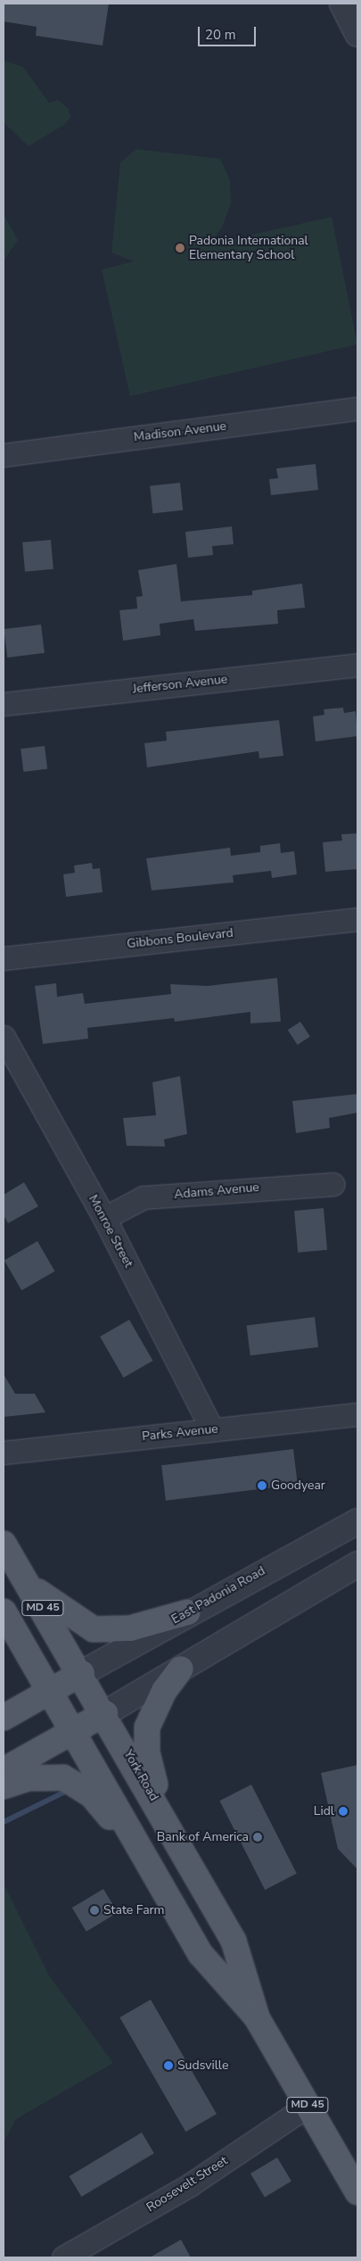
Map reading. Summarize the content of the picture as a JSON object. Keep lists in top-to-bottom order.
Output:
{
  "streets": {
    "main road": ["MD 45", "York Road"],
    "street": [
      "Madison Avenue",
      "Jefferson Avenue",
      "Gibbons Boulevard",
      "Adams Avenue",
      "Monroe Street",
      "Parks Avenue",
      "East Padonia Road",
      "Roosevelt Street"
    ]
  },
  "crossings": [
    ["Adams Avenue", "Monroe Street"],
    ["Monroe Street", "Parks Avenue"],
    ["East Padonia Road", "York Road"],
    ["York Road", "Roosevelt Street"]
  ],
  "places": [
    "Padonia International Elementary School",
    "Goodyear",
    "Lidl",
    "Bank of America",
    "State Farm",
    "Sudsville"
  ],
  "scale_bar": "20 m"
}
